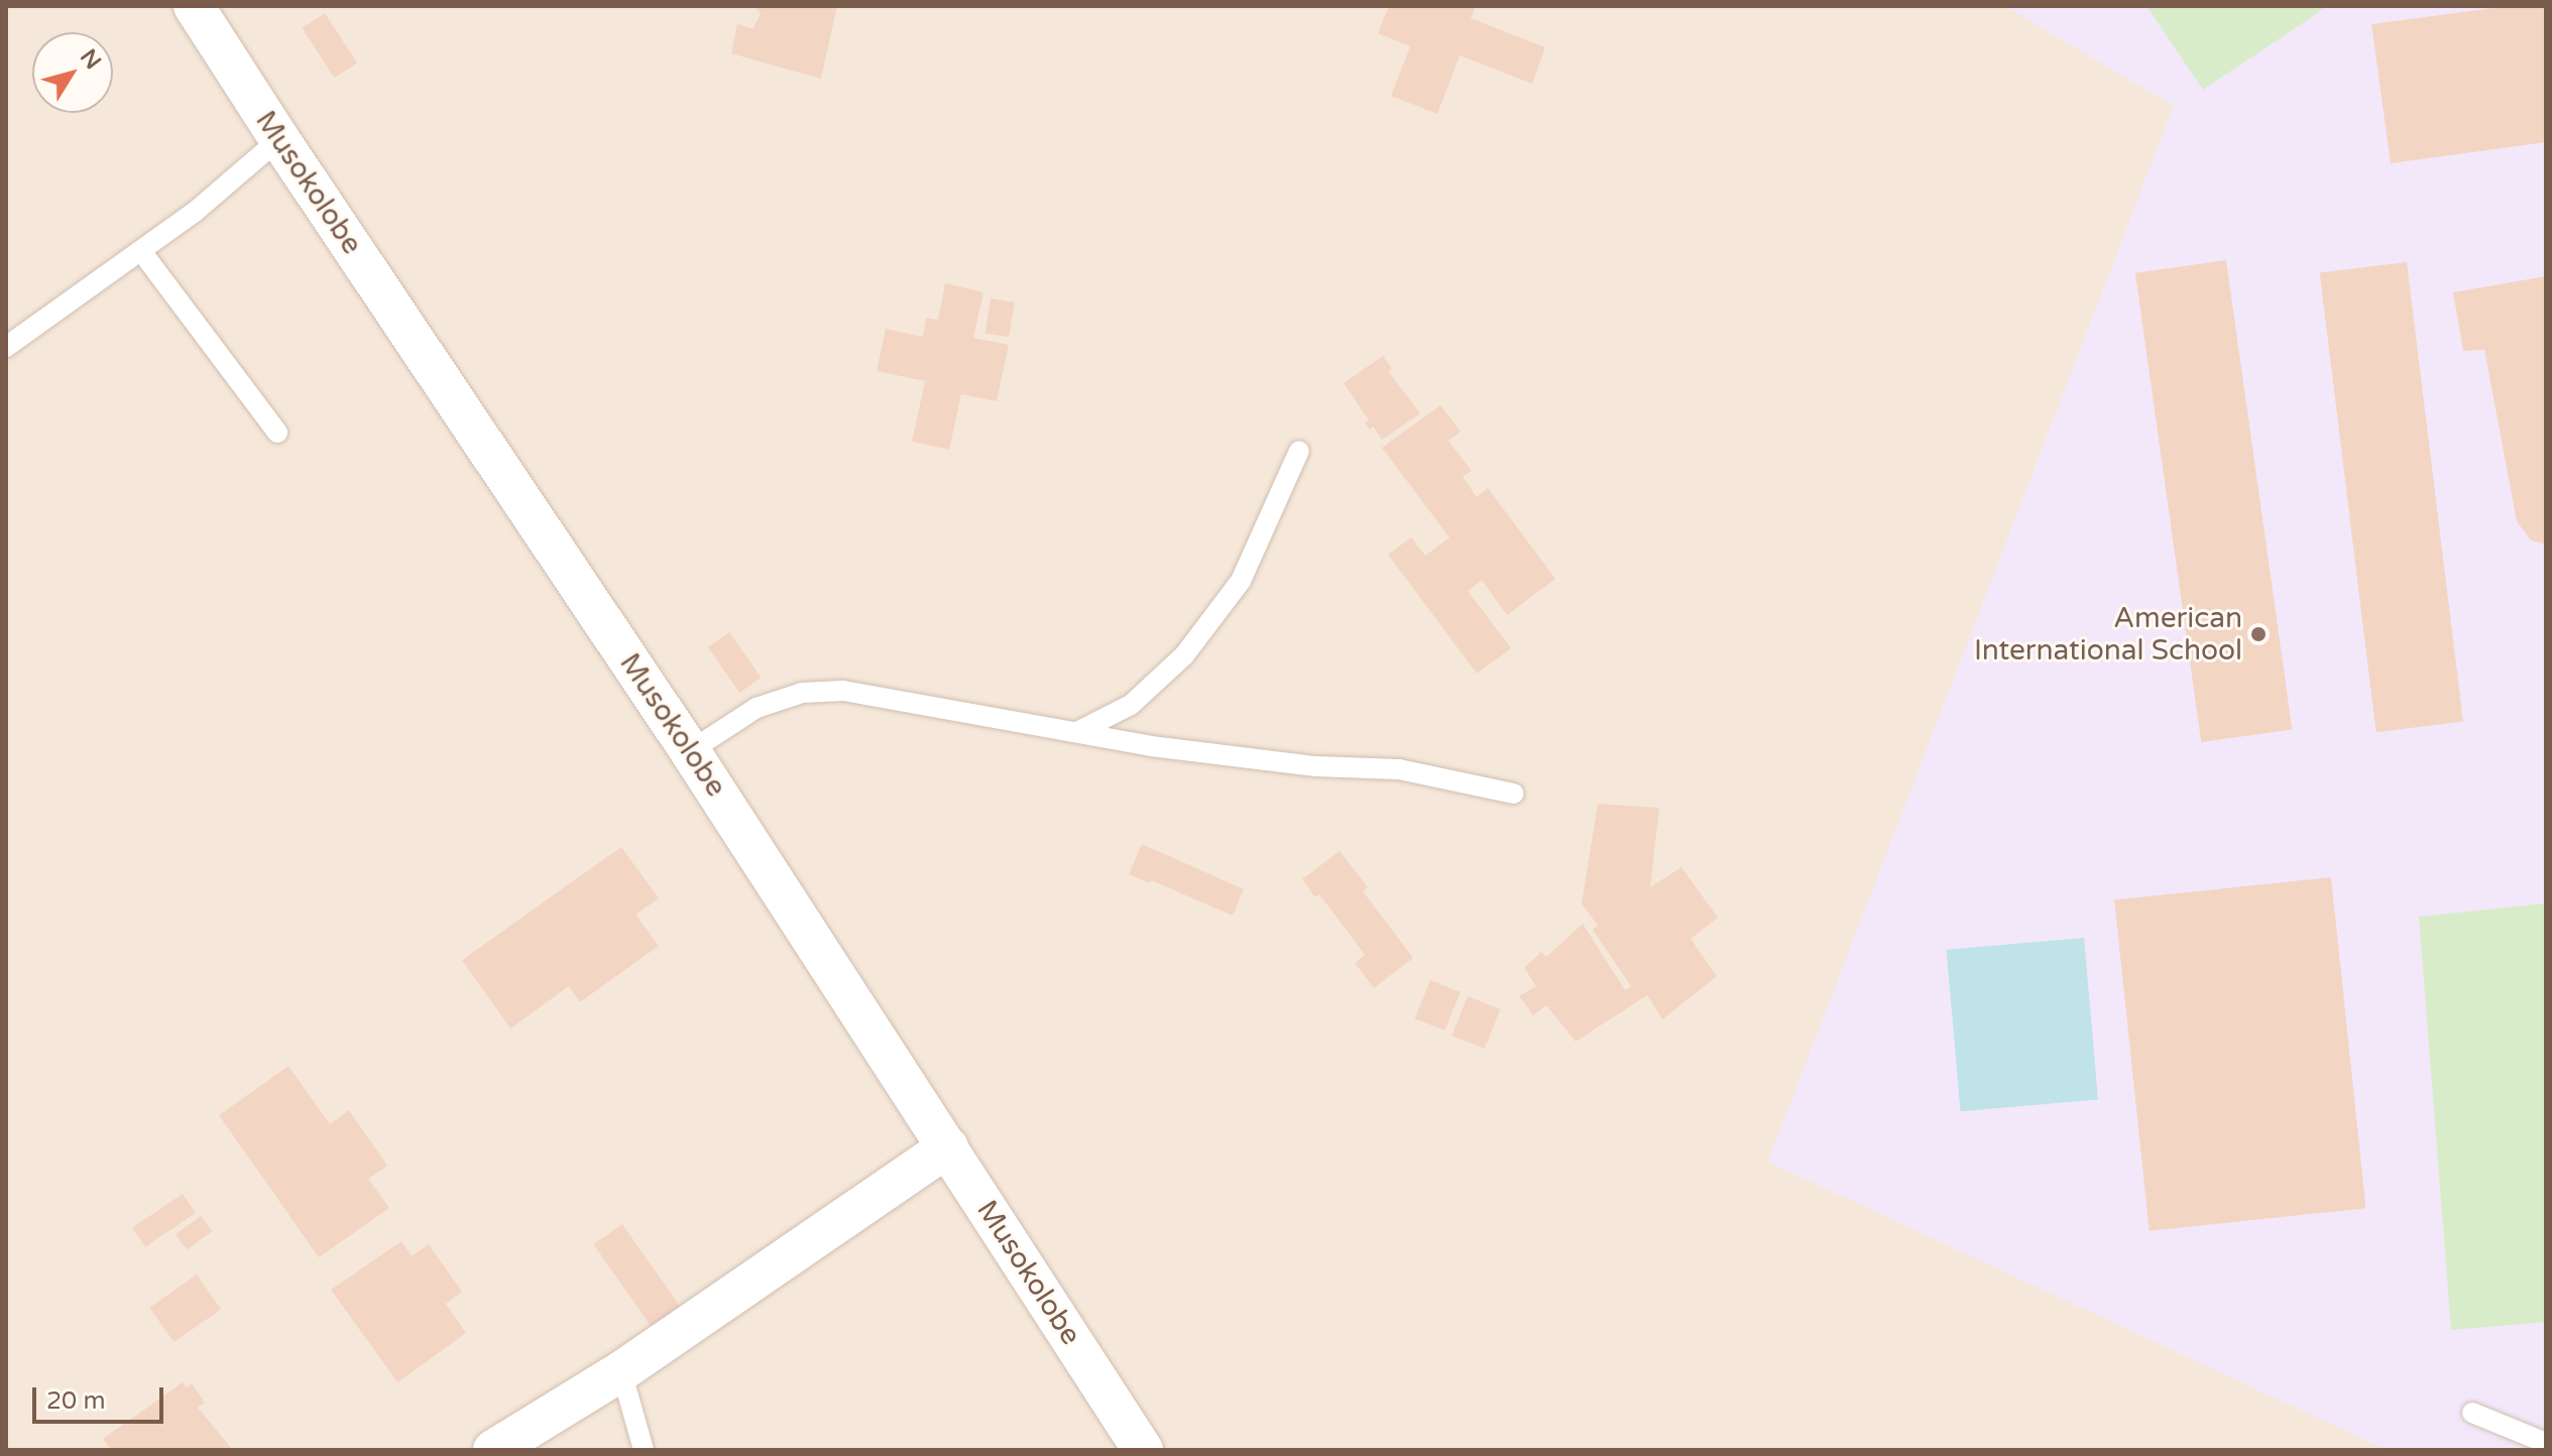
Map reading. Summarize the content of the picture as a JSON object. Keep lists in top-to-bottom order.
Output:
{
  "streets": {
    "street": ["Musokolobe"]
  },
  "places": ["American International School"],
  "scale_bar": "20 m",
  "north": "top right"
}
